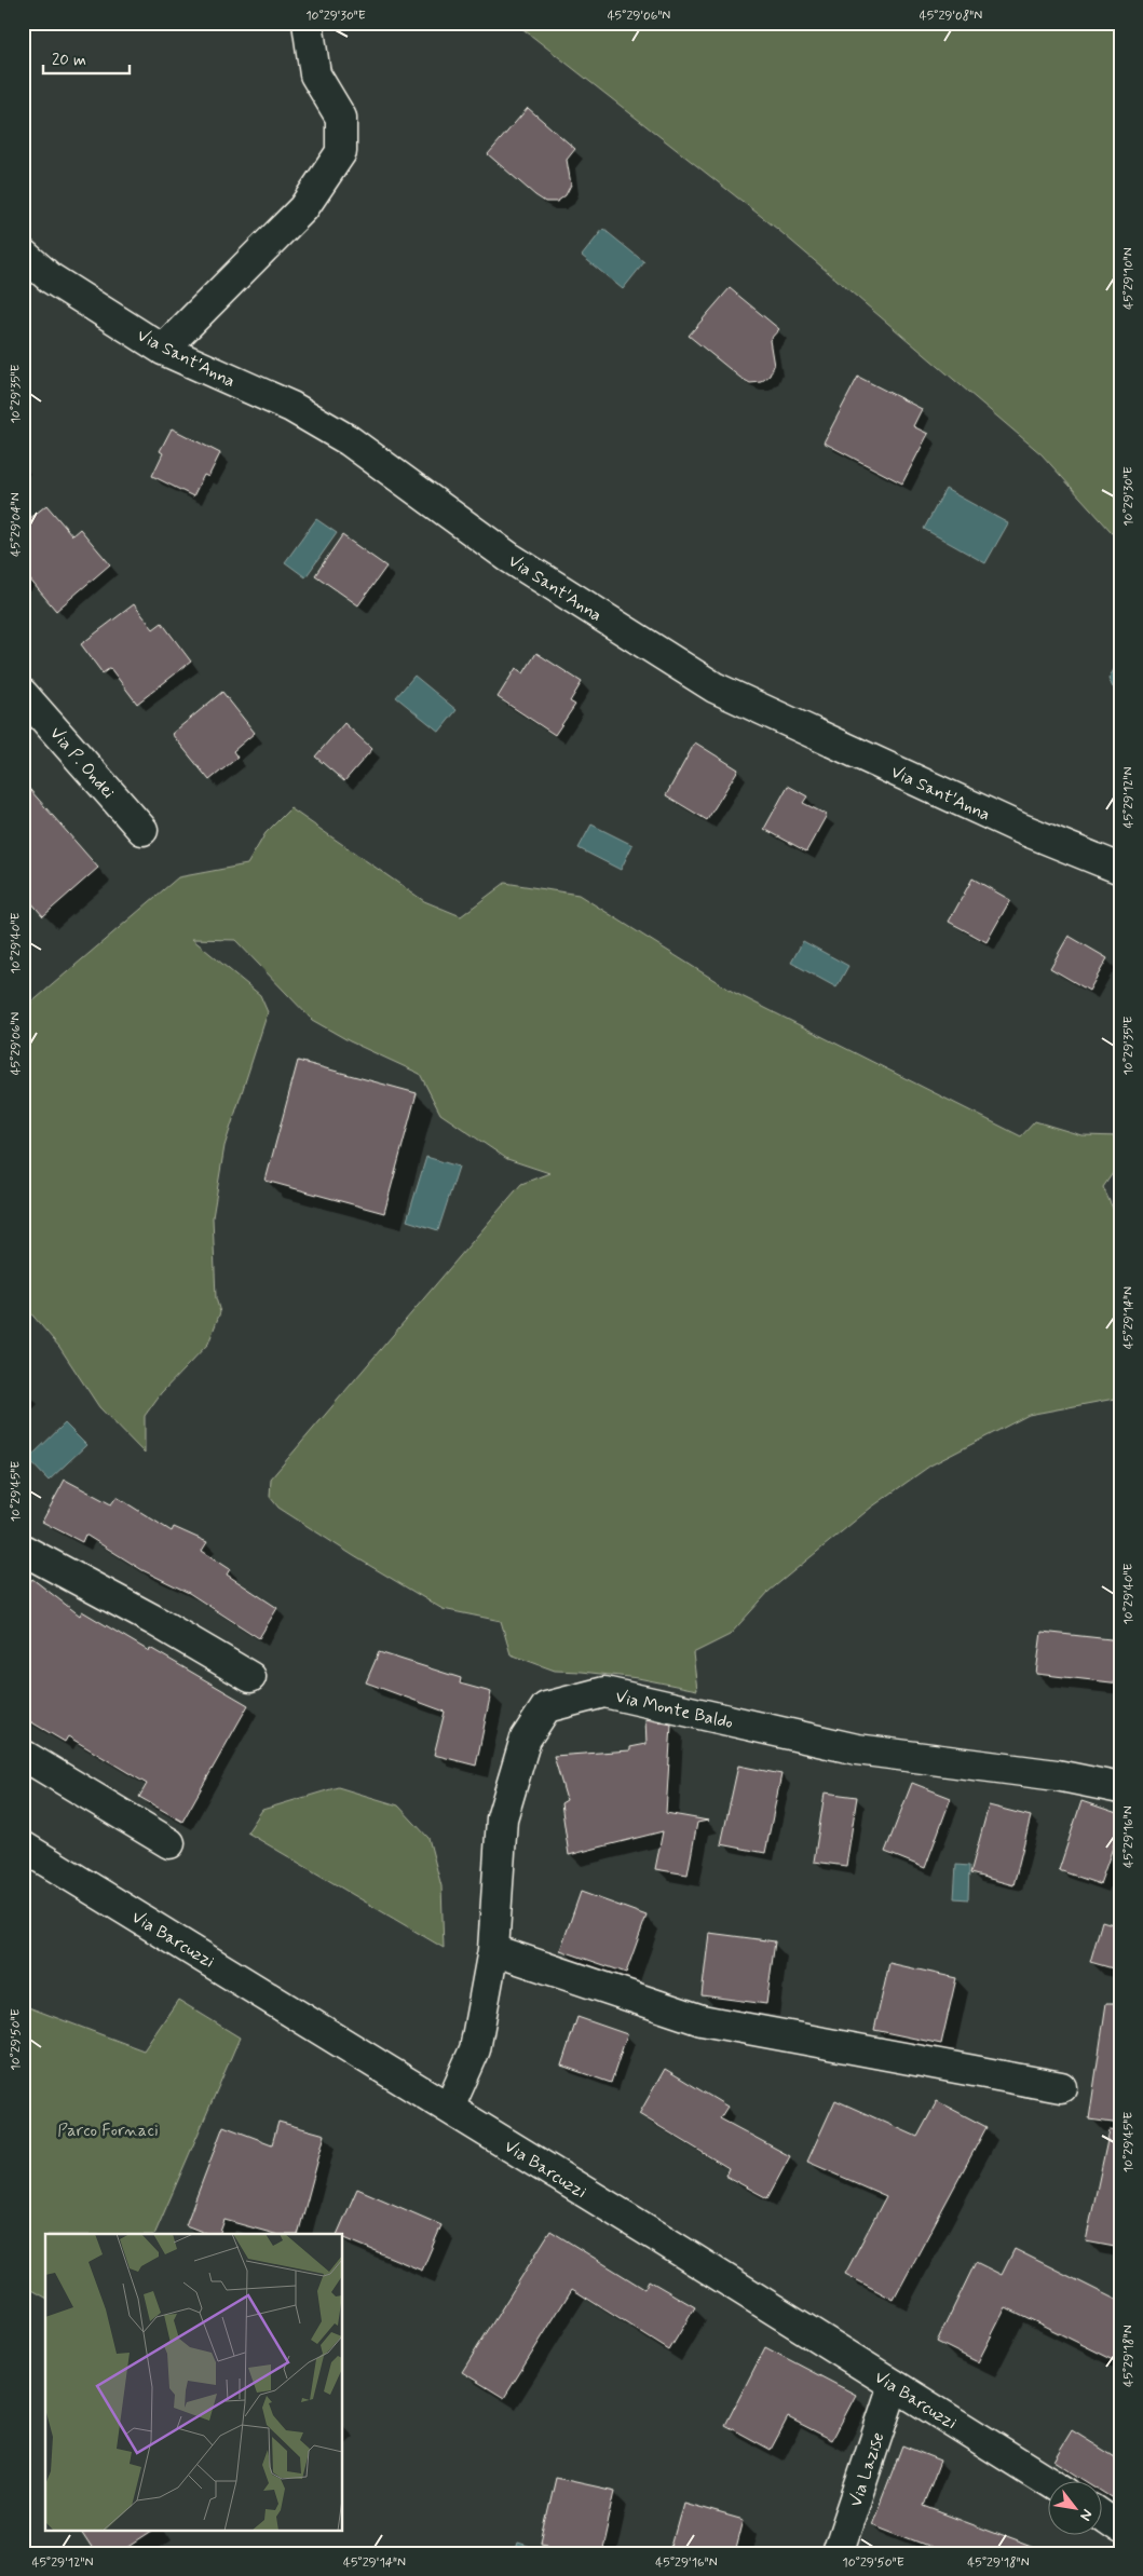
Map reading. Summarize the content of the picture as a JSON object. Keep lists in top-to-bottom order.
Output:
{
  "streets": {
    "street": [
      "Via Sant'Anna",
      "Via P. Ondei",
      "Via Monte Baldo",
      "Via Barcuzzi",
      "Via Lazise"
    ]
  },
  "crossings": [
    ["Via Monte Baldo", "Via Barcuzzi"],
    ["Via Barcuzzi", "Via Lazise"]
  ],
  "parks": ["Parco Fornaci"],
  "scale_bar": "20 m",
  "north": "bottom right",
  "coordinates": [
    "10°29'30\"E",
    "45°29'06\"N",
    "45°29'08\"N",
    "45°29'10\"N",
    "10°29'35\"E",
    "45°29'04\"N",
    "45°29'12\"N",
    "10°29'40\"E",
    "45°29'14\"N",
    "10°29'45\"E",
    "45°29'16\"N",
    "10°29'50\"E",
    "45°29'18\"N"
  ]
}
